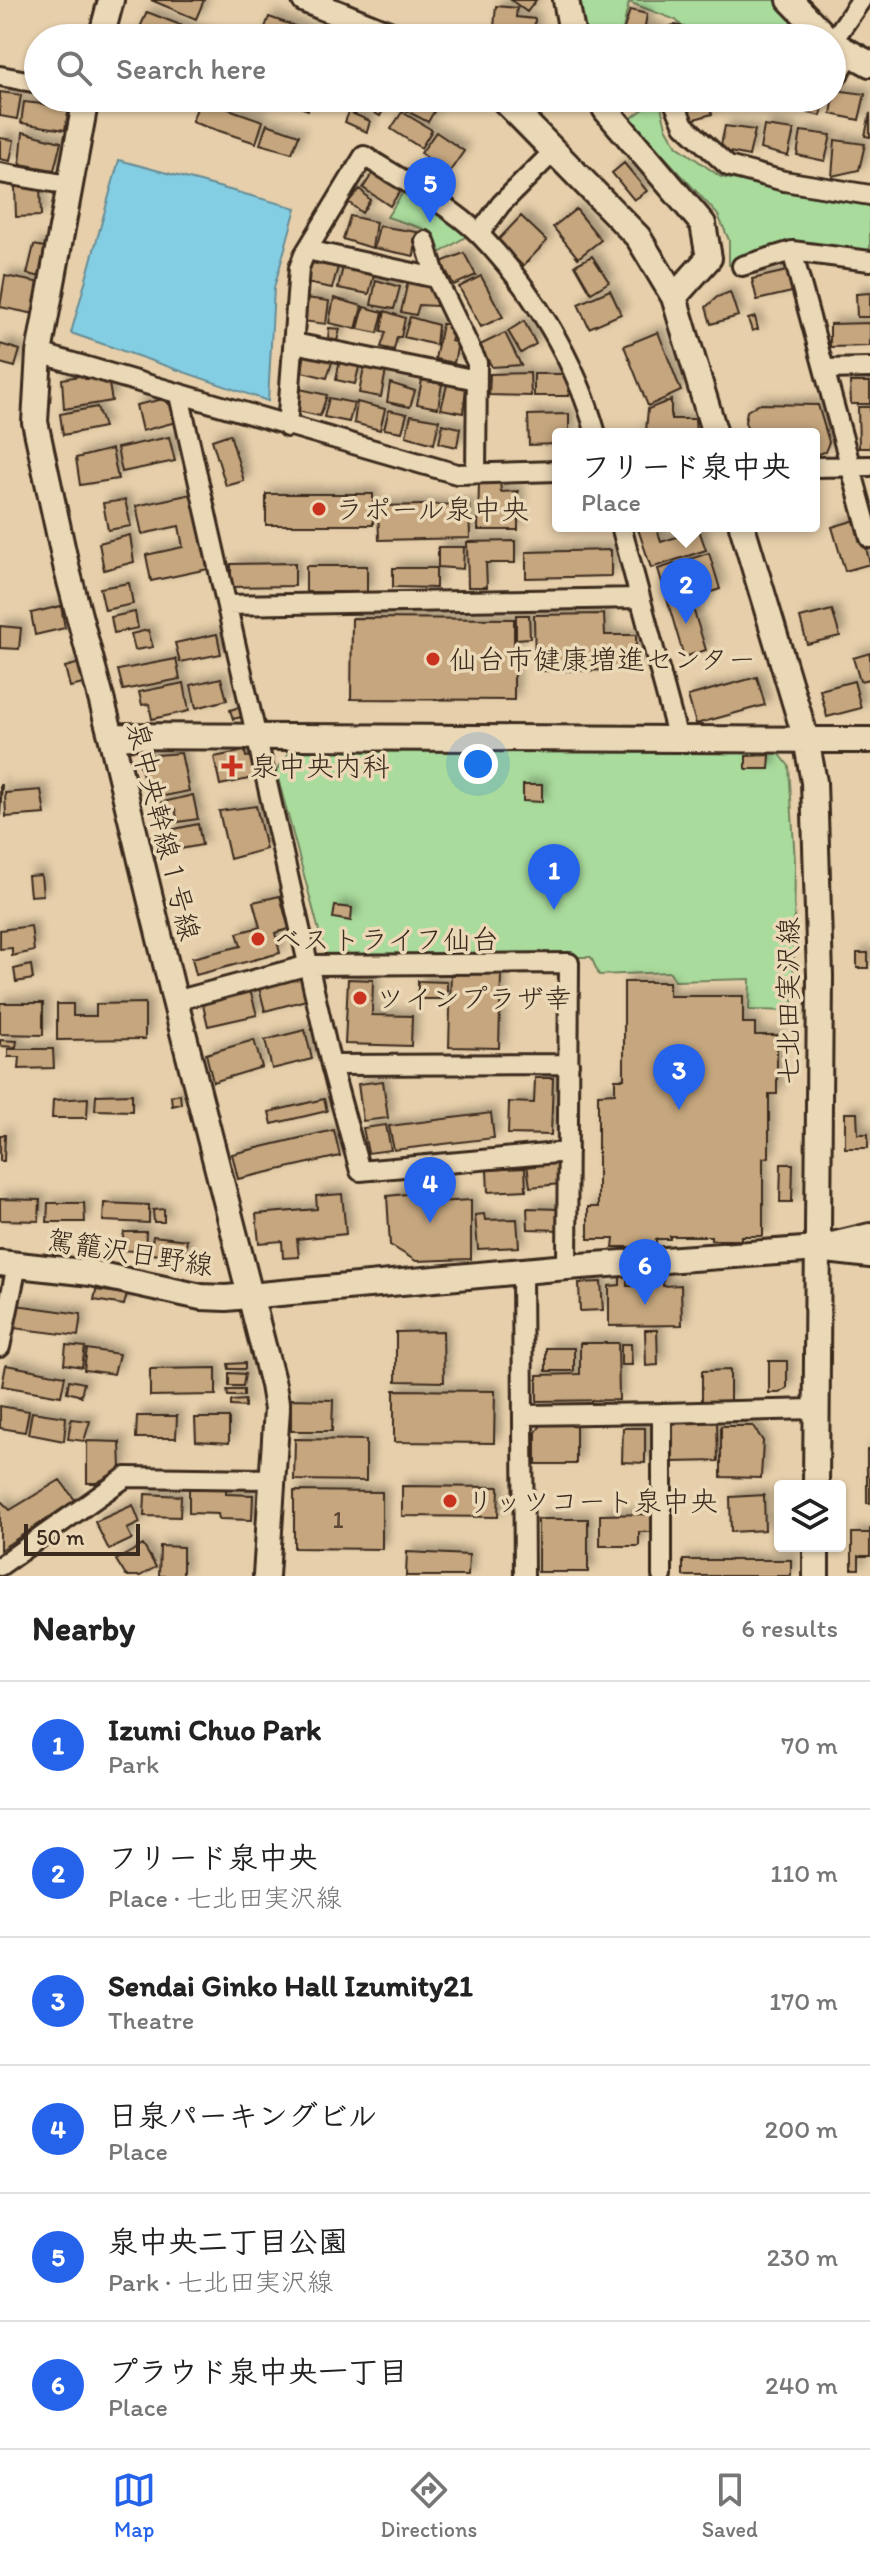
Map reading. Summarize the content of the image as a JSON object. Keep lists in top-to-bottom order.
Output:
{
  "streets": {
    "street": ["泉中央幹線１号線", "七北田実沢線", "駕籠沢日野線"]
  },
  "crossings": [
    ["泉中央幹線１号線", "駕籠沢日野線"],
    ["七北田実沢線", "駕籠沢日野線"]
  ],
  "places": {
    "other": [
      "ラポール泉中央",
      "仙台市健康増進センター",
      "ベストライフ仙台",
      "ツインプラザ幸",
      "リッツコート泉中央"
    ],
    "health": ["泉中央内科"]
  },
  "house_numbers": ["1"],
  "scale_bar": "50 m",
  "page": {
    "search": "Search here",
    "pins": [
      "5",
      "2",
      "1",
      "3",
      "4",
      "6"
    ],
    "popup": ["フリード泉中央", "Place"],
    "scale": "50 m",
    "heading": ["Nearby", "6 results"],
    "list": [
      {
        "mark": "1",
        "name": "Izumi Chuo Park",
        "note": "Park",
        "value": "70 m"
      },
      {
        "mark": "2",
        "name": "フリード泉中央",
        "note": "Place · 七北田実沢線",
        "value": "110 m"
      },
      {
        "mark": "3",
        "name": "Sendai Ginko Hall Izumity21",
        "note": "Theatre",
        "value": "170 m"
      },
      {
        "mark": "4",
        "name": "日泉パーキングビル",
        "note": "Place",
        "value": "200 m"
      },
      {
        "mark": "5",
        "name": "泉中央二丁目公園",
        "note": "Park · 七北田実沢線",
        "value": "230 m"
      },
      {
        "mark": "6",
        "name": "プラウド泉中央一丁目",
        "note": "Place",
        "value": "240 m"
      }
    ],
    "nav": ["Map", "Directions", "Saved"]
  }
}
